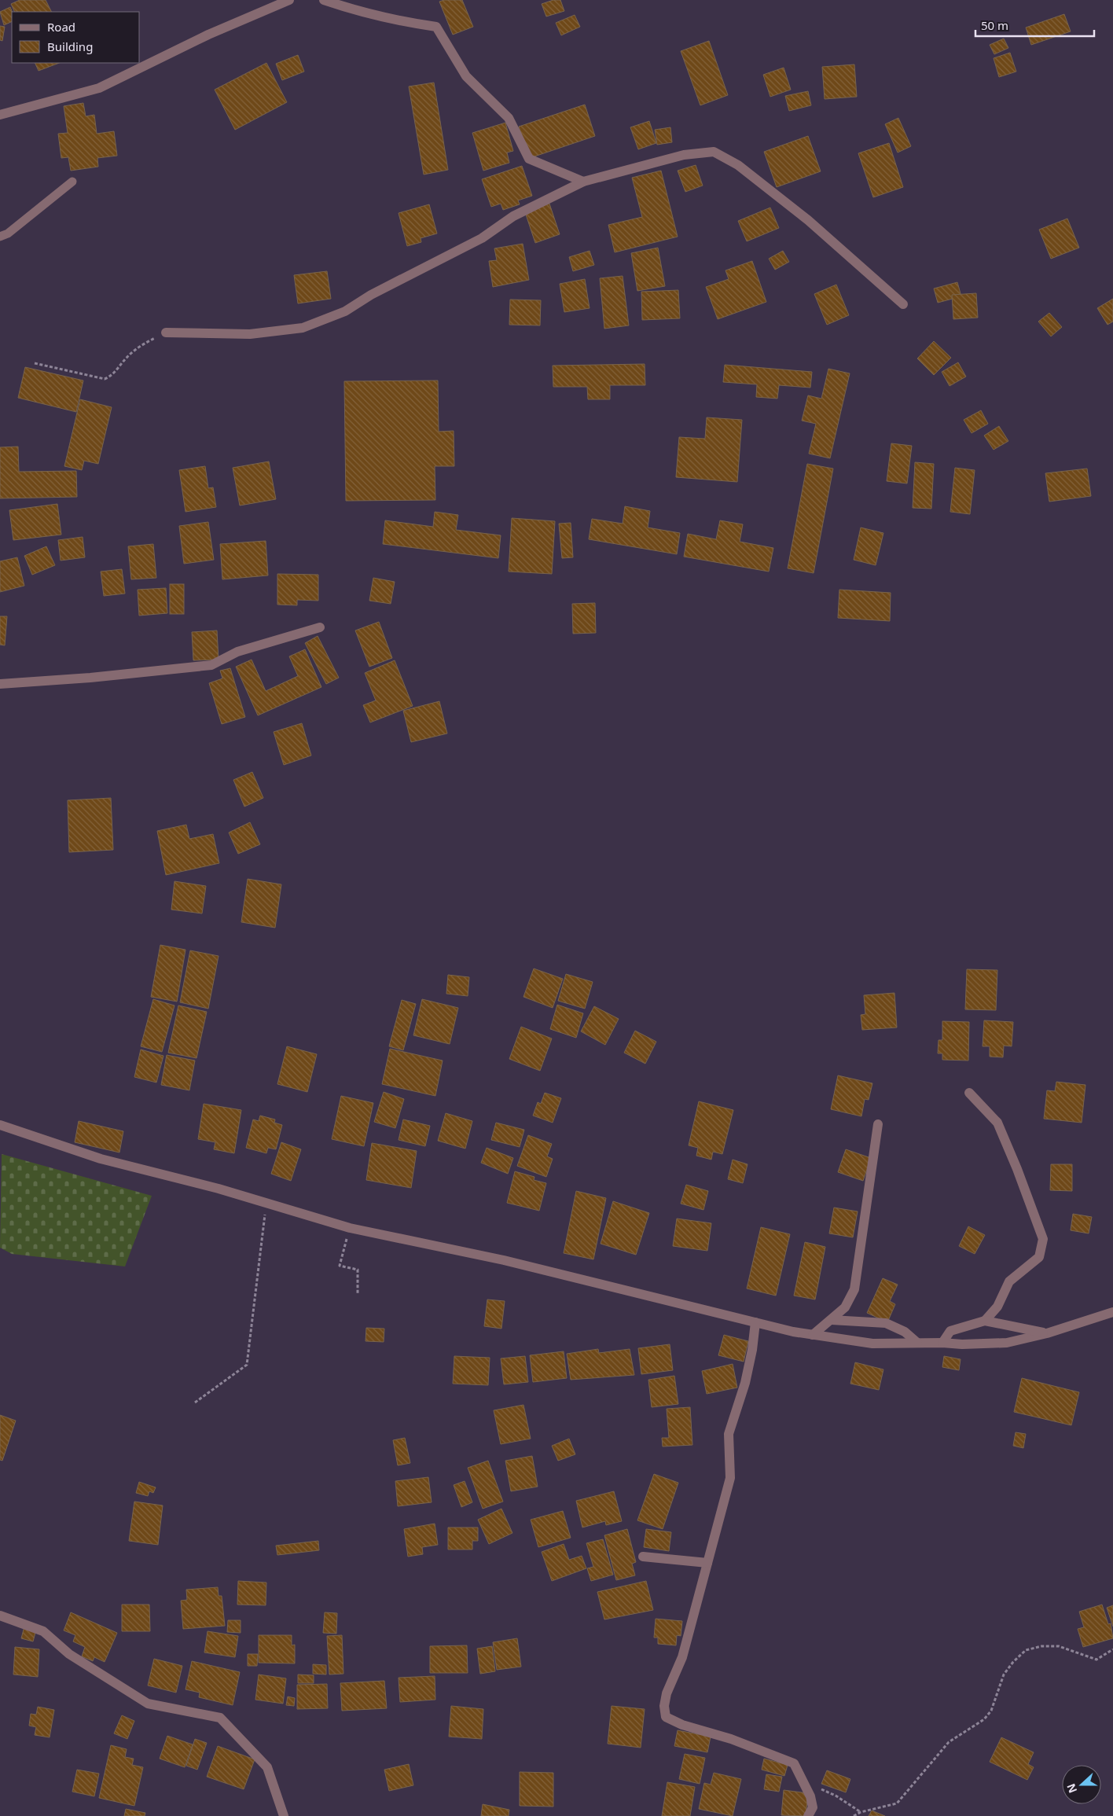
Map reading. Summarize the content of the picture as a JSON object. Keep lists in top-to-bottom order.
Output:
{
  "legend": ["Road", "Building"],
  "scale_bar": "50 m",
  "north": "left"
}
